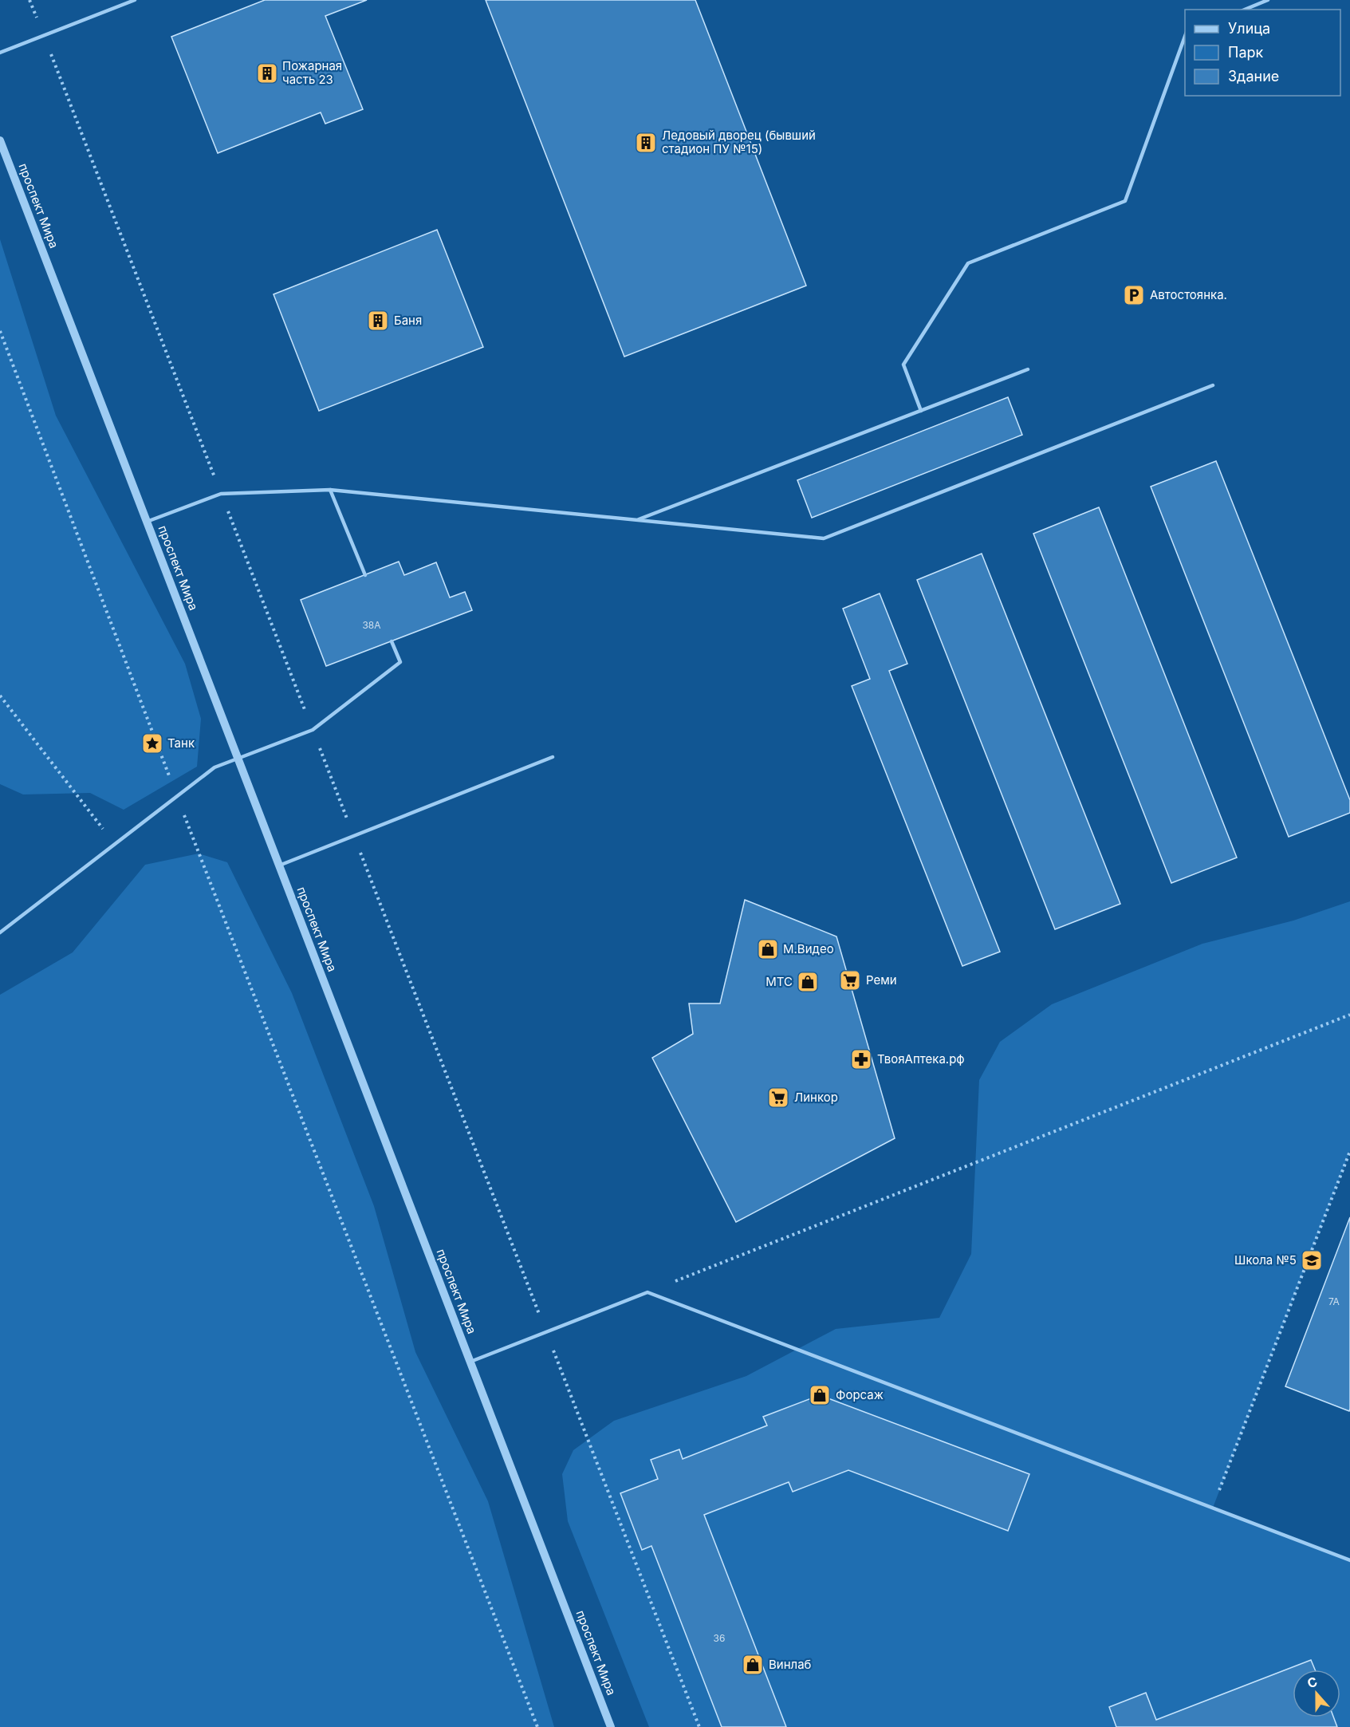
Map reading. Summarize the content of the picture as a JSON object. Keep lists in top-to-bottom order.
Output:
{
  "streets": {
    "street": ["проспект Мира"]
  },
  "places": {
    "building": ["Пожарная часть 23", "Ледовый дворец (бывший cтадион ПУ №15)", "Баня"],
    "parking": ["Автостоянка."],
    "place": ["Танк"],
    "shop": [
      "М.Видео",
      "МТС",
      "Форсаж",
      "Винлаб"
    ],
    "supermarket": ["Реми", "Линкор"],
    "pharmacy": ["ТвояАптека.рф"],
    "school or university": ["Школа №5"]
  },
  "house_numbers": ["38А", "7А", "36"],
  "legend": ["Улица", "Парк", "Здание"],
  "north": "top"
}
